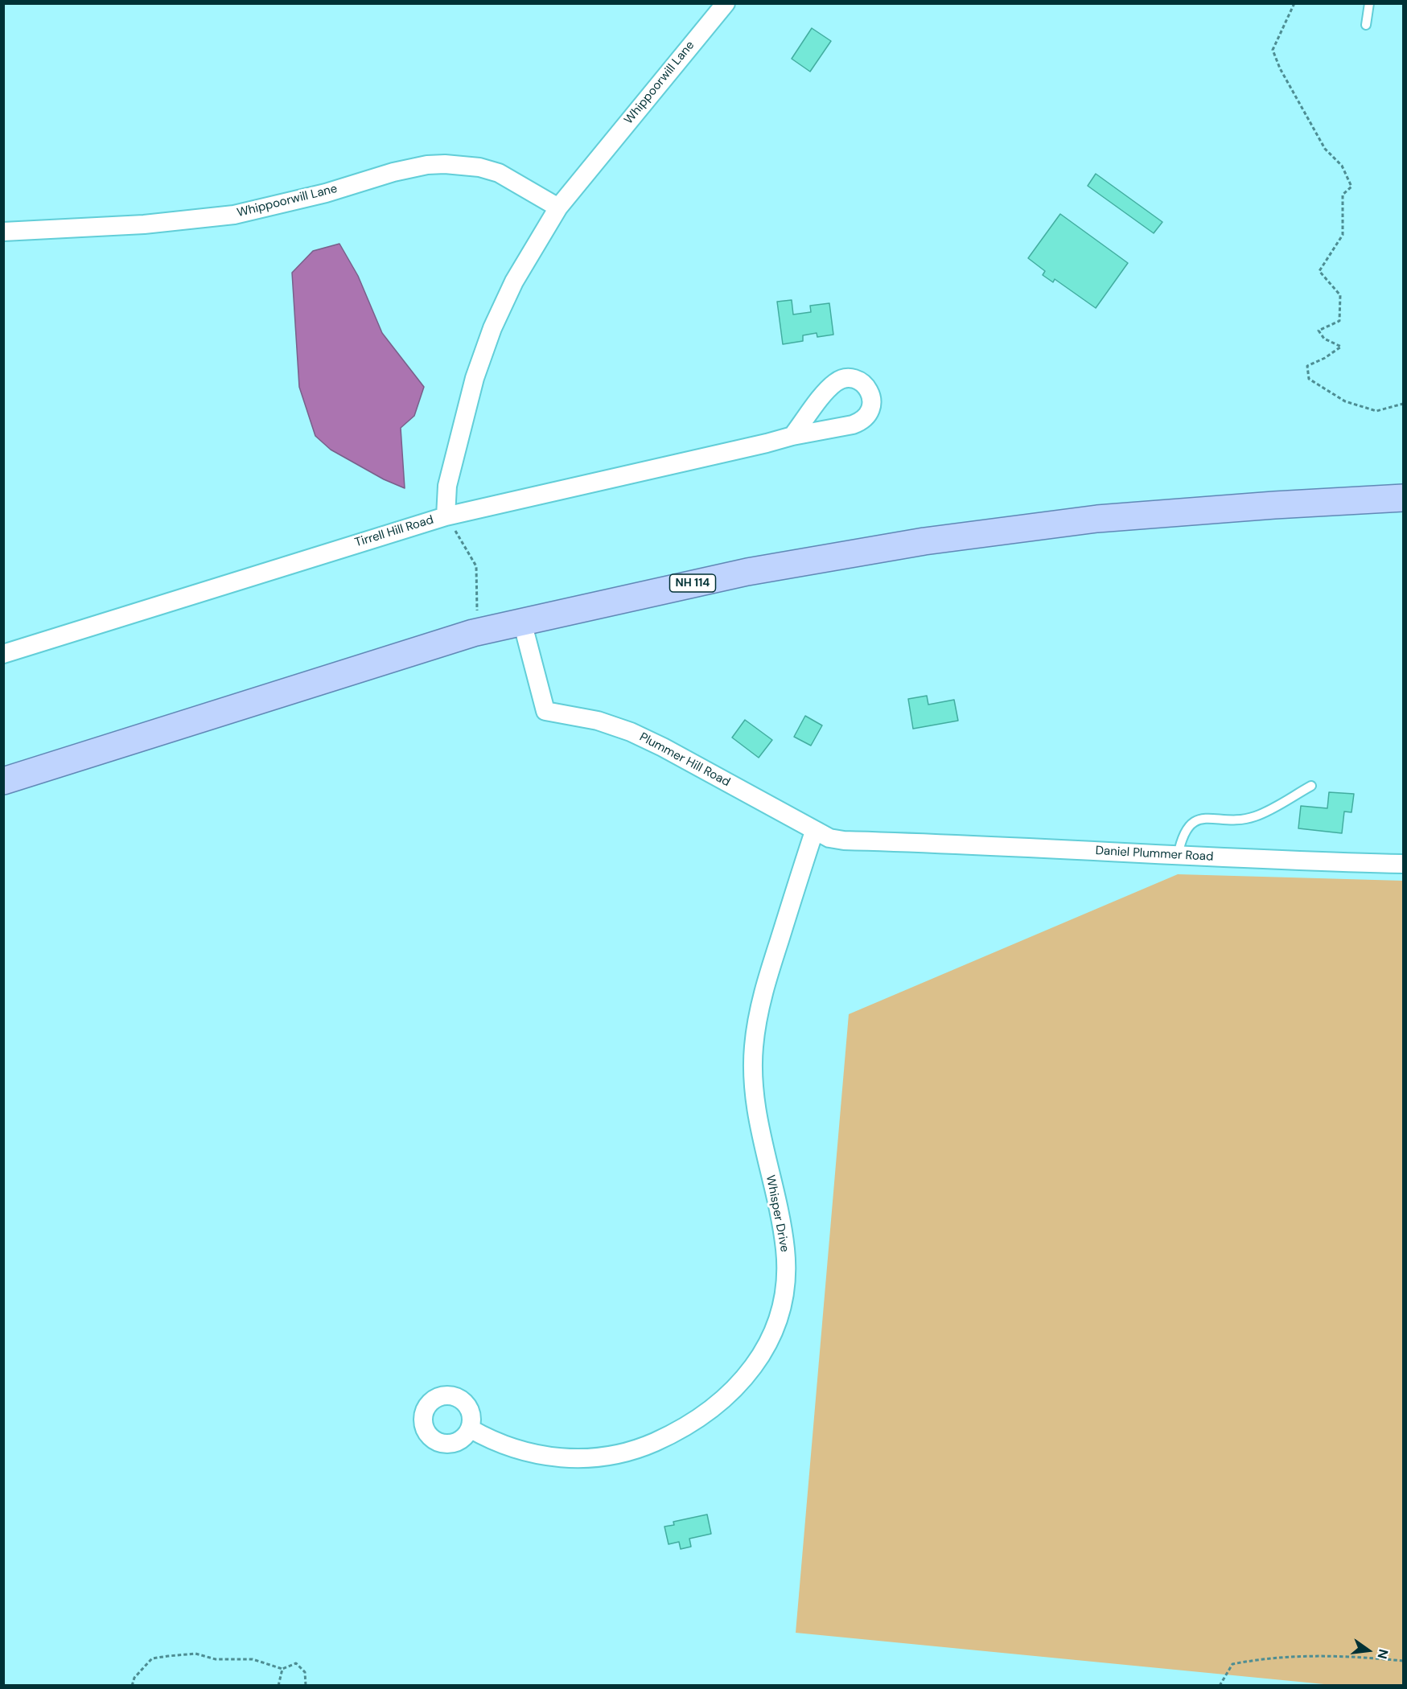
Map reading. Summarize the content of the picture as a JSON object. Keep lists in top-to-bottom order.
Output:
{
  "streets": {
    "main road": ["NH 114"],
    "street": [
      "Whippoorwill Lane",
      "Tirrell Hill Road",
      "Plummer Hill Road",
      "Daniel Plummer Road",
      "Whisper Drive"
    ]
  },
  "crossings": [
    ["Whippoorwill Lane", "Tirrell Hill Road"],
    ["NH 114", "Plummer Hill Road"],
    ["Plummer Hill Road", "Daniel Plummer Road"],
    ["Plummer Hill Road", "Whisper Drive"]
  ],
  "north": "right"
}
